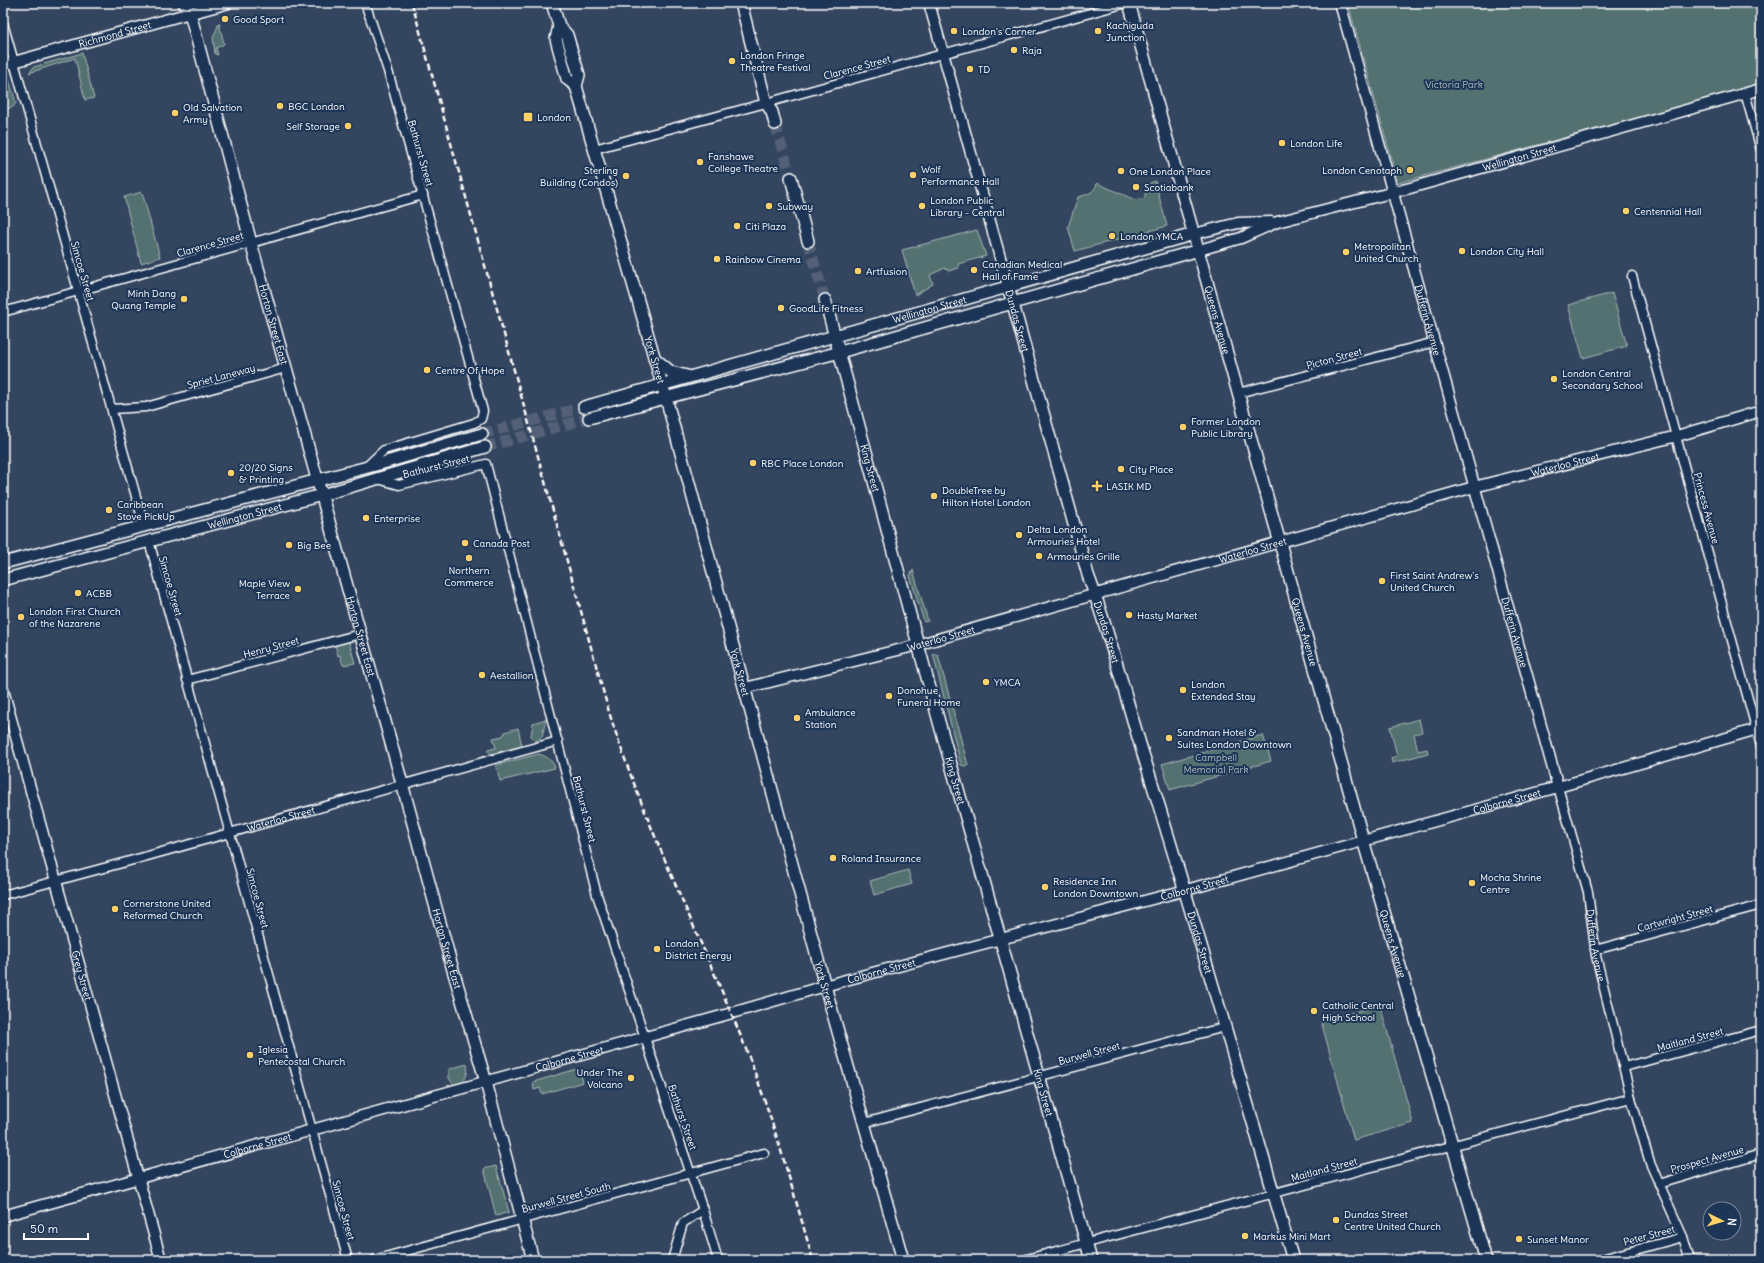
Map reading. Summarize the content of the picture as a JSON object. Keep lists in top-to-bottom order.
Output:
{
  "streets": {
    "main road": [
      "Richmond Street",
      "Wellington Street",
      "Queens Avenue",
      "Dundas Street",
      "Horton Street East",
      "York Street",
      "King Street"
    ],
    "street": [
      "Clarence Street",
      "Bathurst Street",
      "Simcoe Street",
      "Dufferin Avenue",
      "Picton Street",
      "Spriet Laneway",
      "Waterloo Street",
      "Princess Avenue",
      "Henry Street",
      "Colborne Street",
      "Cartwright Street",
      "Grey Street",
      "Maitland Street",
      "Burwell Street",
      "Prospect Avenue",
      "Burwell Street South",
      "Peter Street"
    ]
  },
  "crossings": [
    ["Richmond Street", "Simcoe Street"],
    ["Richmond Street", "Horton Street East"],
    ["Clarence Street", "Bathurst Street"],
    ["Clarence Street", "Simcoe Street"],
    ["Clarence Street", "Queens Avenue"],
    ["Clarence Street", "Dundas Street"],
    ["Clarence Street", "Horton Street East"],
    ["Clarence Street", "York Street"],
    ["Bathurst Street", "Wellington Street"],
    ["Bathurst Street", "Waterloo Street"],
    ["Bathurst Street", "Colborne Street"],
    ["Bathurst Street", "Burwell Street South"],
    ["Wellington Street", "Simcoe Street"],
    ["Wellington Street", "Queens Avenue"],
    ["Wellington Street", "Dufferin Avenue"],
    ["Wellington Street", "Dundas Street"],
    ["Wellington Street", "Horton Street East"],
    ["Wellington Street", "York Street"],
    ["Wellington Street", "King Street"],
    ["Simcoe Street", "Spriet Laneway"],
    ["Simcoe Street", "Waterloo Street"],
    ["Simcoe Street", "Henry Street"],
    ["Simcoe Street", "Colborne Street"],
    ["Queens Avenue", "Picton Street"],
    ["Queens Avenue", "Waterloo Street"],
    ["Queens Avenue", "Colborne Street"],
    ["Queens Avenue", "Maitland Street"],
    ["Dufferin Avenue", "Picton Street"],
    ["Dufferin Avenue", "Waterloo Street"],
    ["Dufferin Avenue", "Colborne Street"],
    ["Dufferin Avenue", "Cartwright Street"],
    ["Dufferin Avenue", "Maitland Street"],
    ["Dufferin Avenue", "Prospect Avenue"],
    ["Dufferin Avenue", "Peter Street"],
    ["Dundas Street", "Waterloo Street"],
    ["Dundas Street", "Colborne Street"],
    ["Dundas Street", "Maitland Street"],
    ["Dundas Street", "Burwell Street"],
    ["Horton Street East", "Spriet Laneway"],
    ["Horton Street East", "Waterloo Street"],
    ["Horton Street East", "Henry Street"],
    ["Horton Street East", "Colborne Street"],
    ["Horton Street East", "Burwell Street South"],
    ["York Street", "Waterloo Street"],
    ["York Street", "Colborne Street"],
    ["York Street", "Burwell Street"],
    ["Waterloo Street", "King Street"],
    ["Waterloo Street", "Princess Avenue"],
    ["Waterloo Street", "Grey Street"],
    ["King Street", "Colborne Street"],
    ["King Street", "Maitland Street"],
    ["King Street", "Burwell Street"],
    ["Princess Avenue", "Colborne Street"],
    ["Colborne Street", "Grey Street"]
  ],
  "parks": ["Victoria Park", "Campbell Memorial Park"],
  "places": {
    "other": [
      "Good Sport",
      "London's Corner",
      "Kachiguda Junction",
      "Raja",
      "London Fringe Theatre Festival",
      "TD",
      "BGC London",
      "Old Salvation Army",
      "Self Storage",
      "London Life",
      "Fanshawe College Theatre",
      "London Cenotaph",
      "One London Place",
      "Wolf Performance Hall",
      "Sterling Building (Condos)",
      "Scotiabank",
      "Subway",
      "London Public Library - Central",
      "Centennial Hall",
      "Citi Plaza",
      "London YMCA",
      "London City Hall",
      "Metropolitan United Church",
      "Rainbow Cinema",
      "Canadian Medical Hall of Fame",
      "Artfusion",
      "Minh Dang Quang Temple",
      "GoodLife Fitness",
      "Centre Of Hope",
      "London Central Secondary School",
      "Former London Public Library",
      "RBC Place London",
      "City Place",
      "20/20 Signs & Printing",
      "DoubleTree by Hilton Hotel London",
      "Caribbean Stove PickUp",
      "Enterprise",
      "Delta London Armouries Hotel",
      "Canada Post",
      "Big Bee",
      "Armouries Grille",
      "Northern Commerce",
      "First Saint Andrew's United Church",
      "Maple View Terrace",
      "ACBB",
      "Hasty Market",
      "London First Church of the Nazarene",
      "Aestallion",
      "YMCA",
      "London Extended Stay",
      "Donohue Funeral Home",
      "Ambulance Station",
      "Sandman Hotel & Suites London Downtown",
      "Roland Insurance",
      "Mocha Shrine Centre",
      "Residence Inn London Downtown",
      "Cornerstone United Reformed Church",
      "London District Energy",
      "Catholic Central High School",
      "Iglesia Pentecostal Church",
      "Under The Volcano",
      "Dundas Street Centre United Church",
      "Markus Mini Mart",
      "Sunset Manor"
    ],
    "transit": ["London"],
    "health": ["LASIK MD"]
  },
  "scale_bar": "50 m",
  "north": "right"
}
